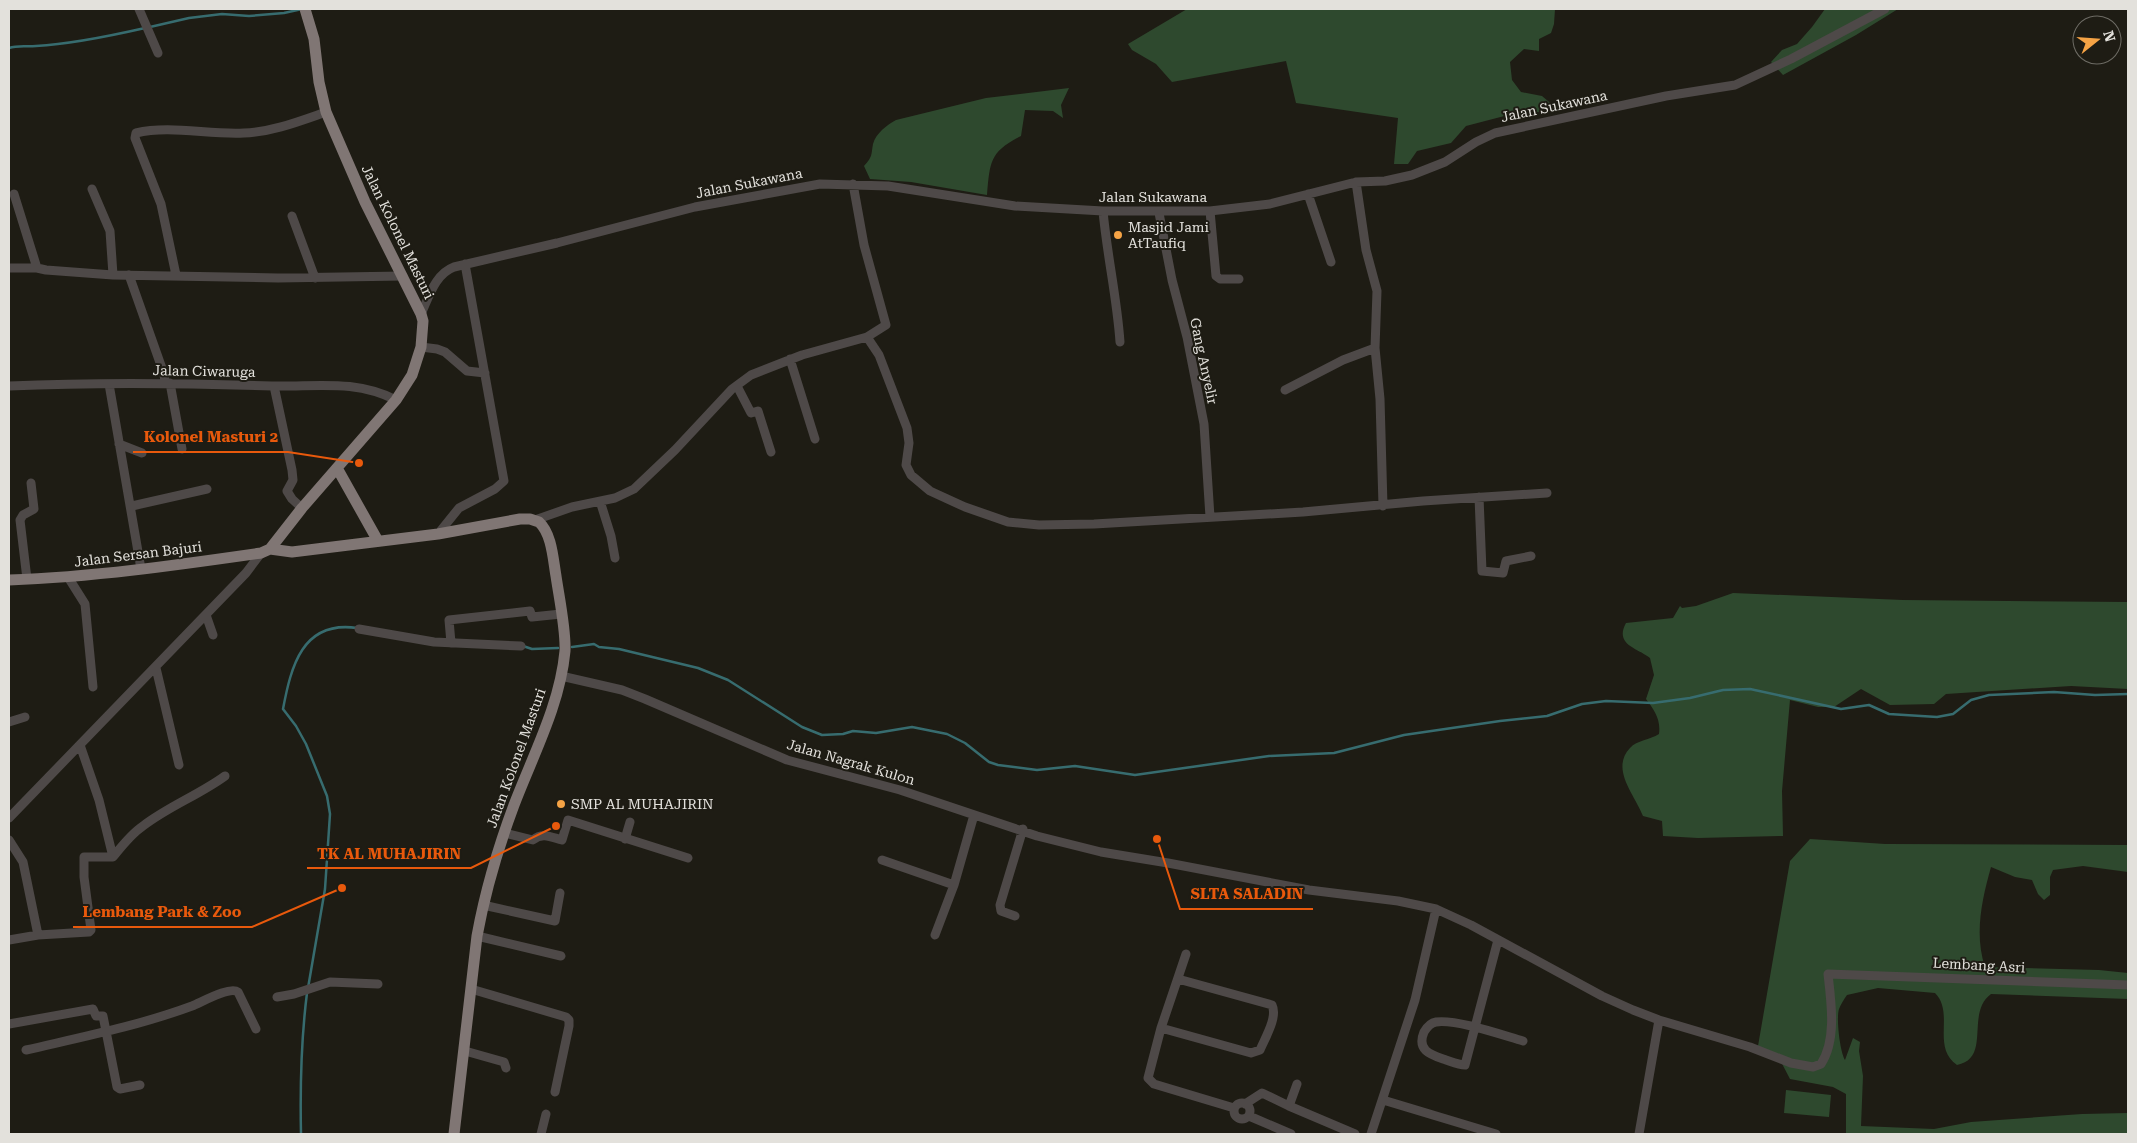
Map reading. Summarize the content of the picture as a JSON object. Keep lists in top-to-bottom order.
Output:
{
  "streets": {
    "main road": ["Jalan Kolonel Masturi", "Jalan Sersan Bajuri"],
    "street": [
      "Jalan Sukawana",
      "Gang Anyelir",
      "Jalan Ciwaruga",
      "Jalan Nagrak Kulon",
      "Lembang Asri"
    ]
  },
  "crossings": [
    ["Jalan Sukawana", "Jalan Kolonel Masturi"],
    ["Jalan Sukawana", "Gang Anyelir"],
    ["Jalan Kolonel Masturi", "Jalan Ciwaruga"],
    ["Jalan Kolonel Masturi", "Jalan Nagrak Kulon"],
    ["Jalan Nagrak Kulon", "Lembang Asri"]
  ],
  "places": [
    "Masjid Jami AtTaufiq",
    "Kolonel Masturi 2",
    "SMP AL MUHAJIRIN",
    "TK AL MUHAJIRIN",
    "SLTA SALADIN",
    "Lembang Park & Zoo"
  ],
  "north": "right"
}
